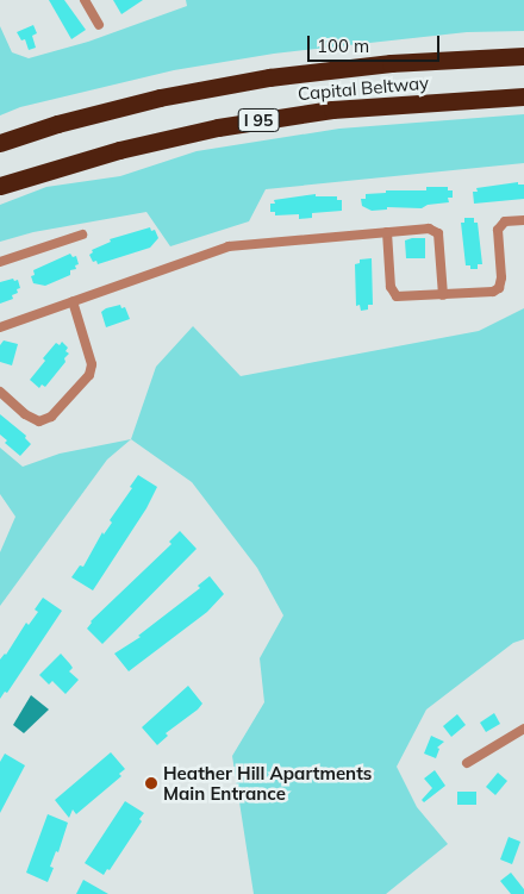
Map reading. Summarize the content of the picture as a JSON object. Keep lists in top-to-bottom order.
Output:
{
  "streets": {
    "highway": ["Capital Beltway", "I 95"]
  },
  "places": ["Heather Hill Apartments Main Entrance"],
  "scale_bar": "100 m"
}
